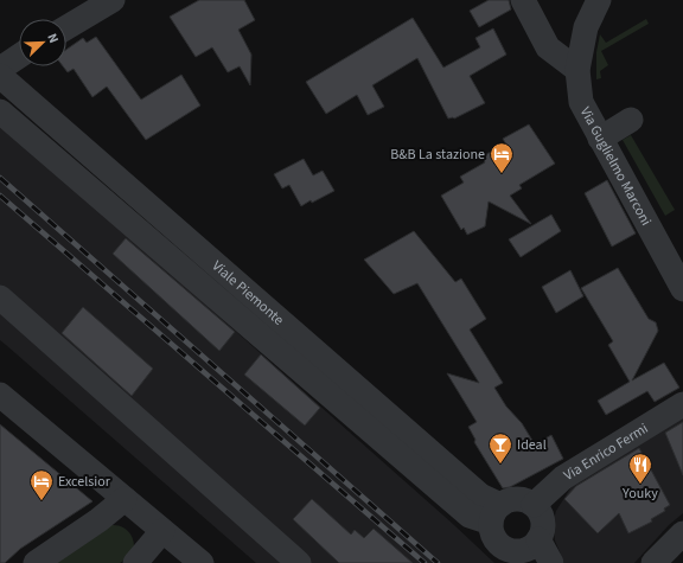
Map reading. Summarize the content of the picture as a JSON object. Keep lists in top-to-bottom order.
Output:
{
  "streets": {
    "street": ["Via Guglielmo Marconi", "Viale Piemonte", "Via Enrico Fermi"]
  },
  "crossings": [
    ["Viale Piemonte", "Via Enrico Fermi"]
  ],
  "places": {
    "hotel": ["B&B La stazione", "Excelsior"],
    "bar": ["Ideal"],
    "restaurant": ["Youky"]
  },
  "north": "top right"
}
